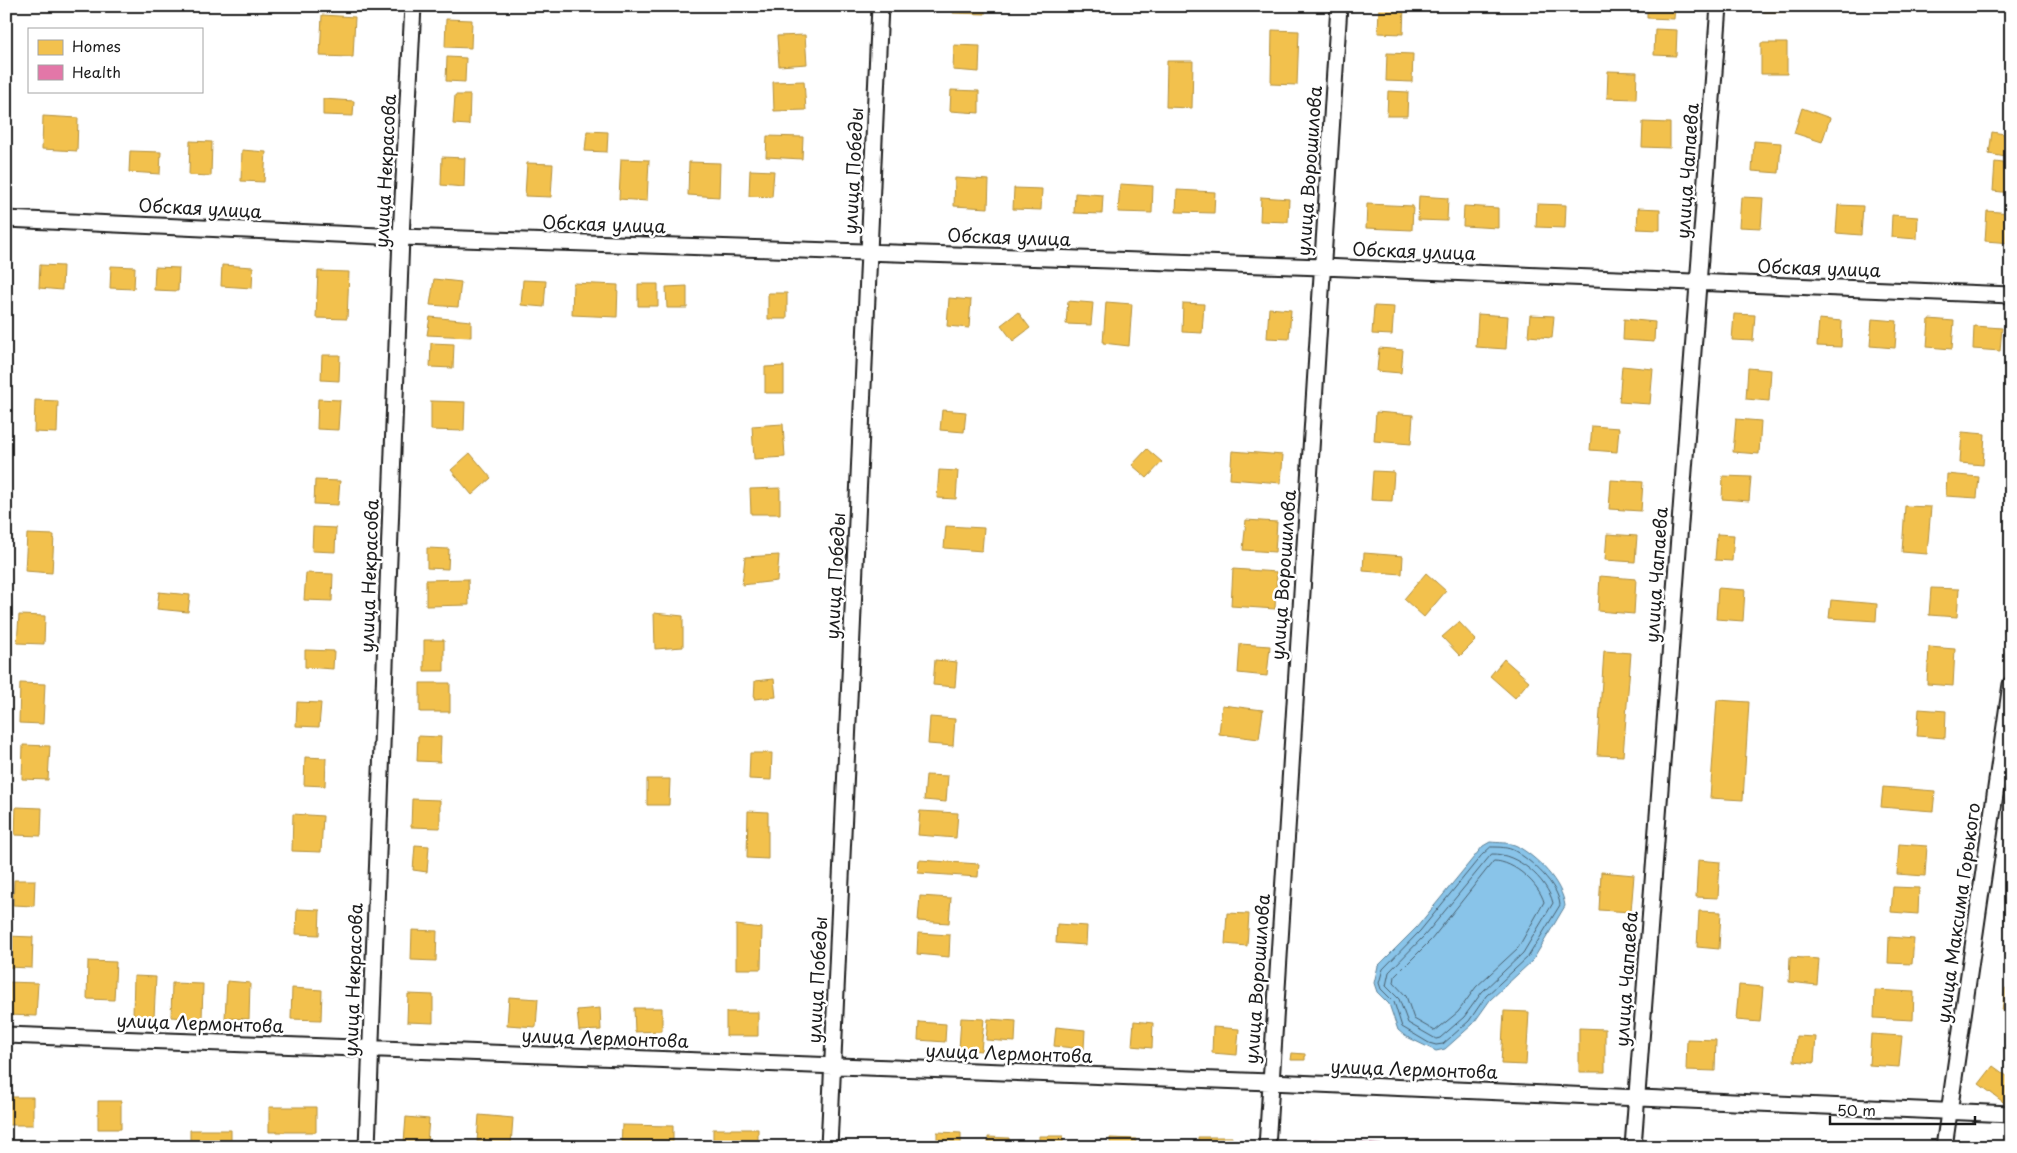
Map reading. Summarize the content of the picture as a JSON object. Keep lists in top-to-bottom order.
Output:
{
  "streets": {
    "street": [
      "улица Некрасова",
      "улица Победы",
      "улица Ворошилова",
      "улица Чапаева",
      "Обская улица",
      "улица Максима Горького",
      "улица Лермонтова"
    ]
  },
  "crossings": [
    ["улица Некрасова", "Обская улица"],
    ["улица Некрасова", "улица Лермонтова"],
    ["улица Победы", "Обская улица"],
    ["улица Победы", "улица Лермонтова"],
    ["улица Ворошилова", "Обская улица"],
    ["улица Ворошилова", "улица Лермонтова"],
    ["улица Чапаева", "Обская улица"],
    ["улица Чапаева", "улица Лермонтова"],
    ["улица Максима Горького", "улица Лермонтова"]
  ],
  "legend": ["Homes", "Health"],
  "scale_bar": "50 m"
}
